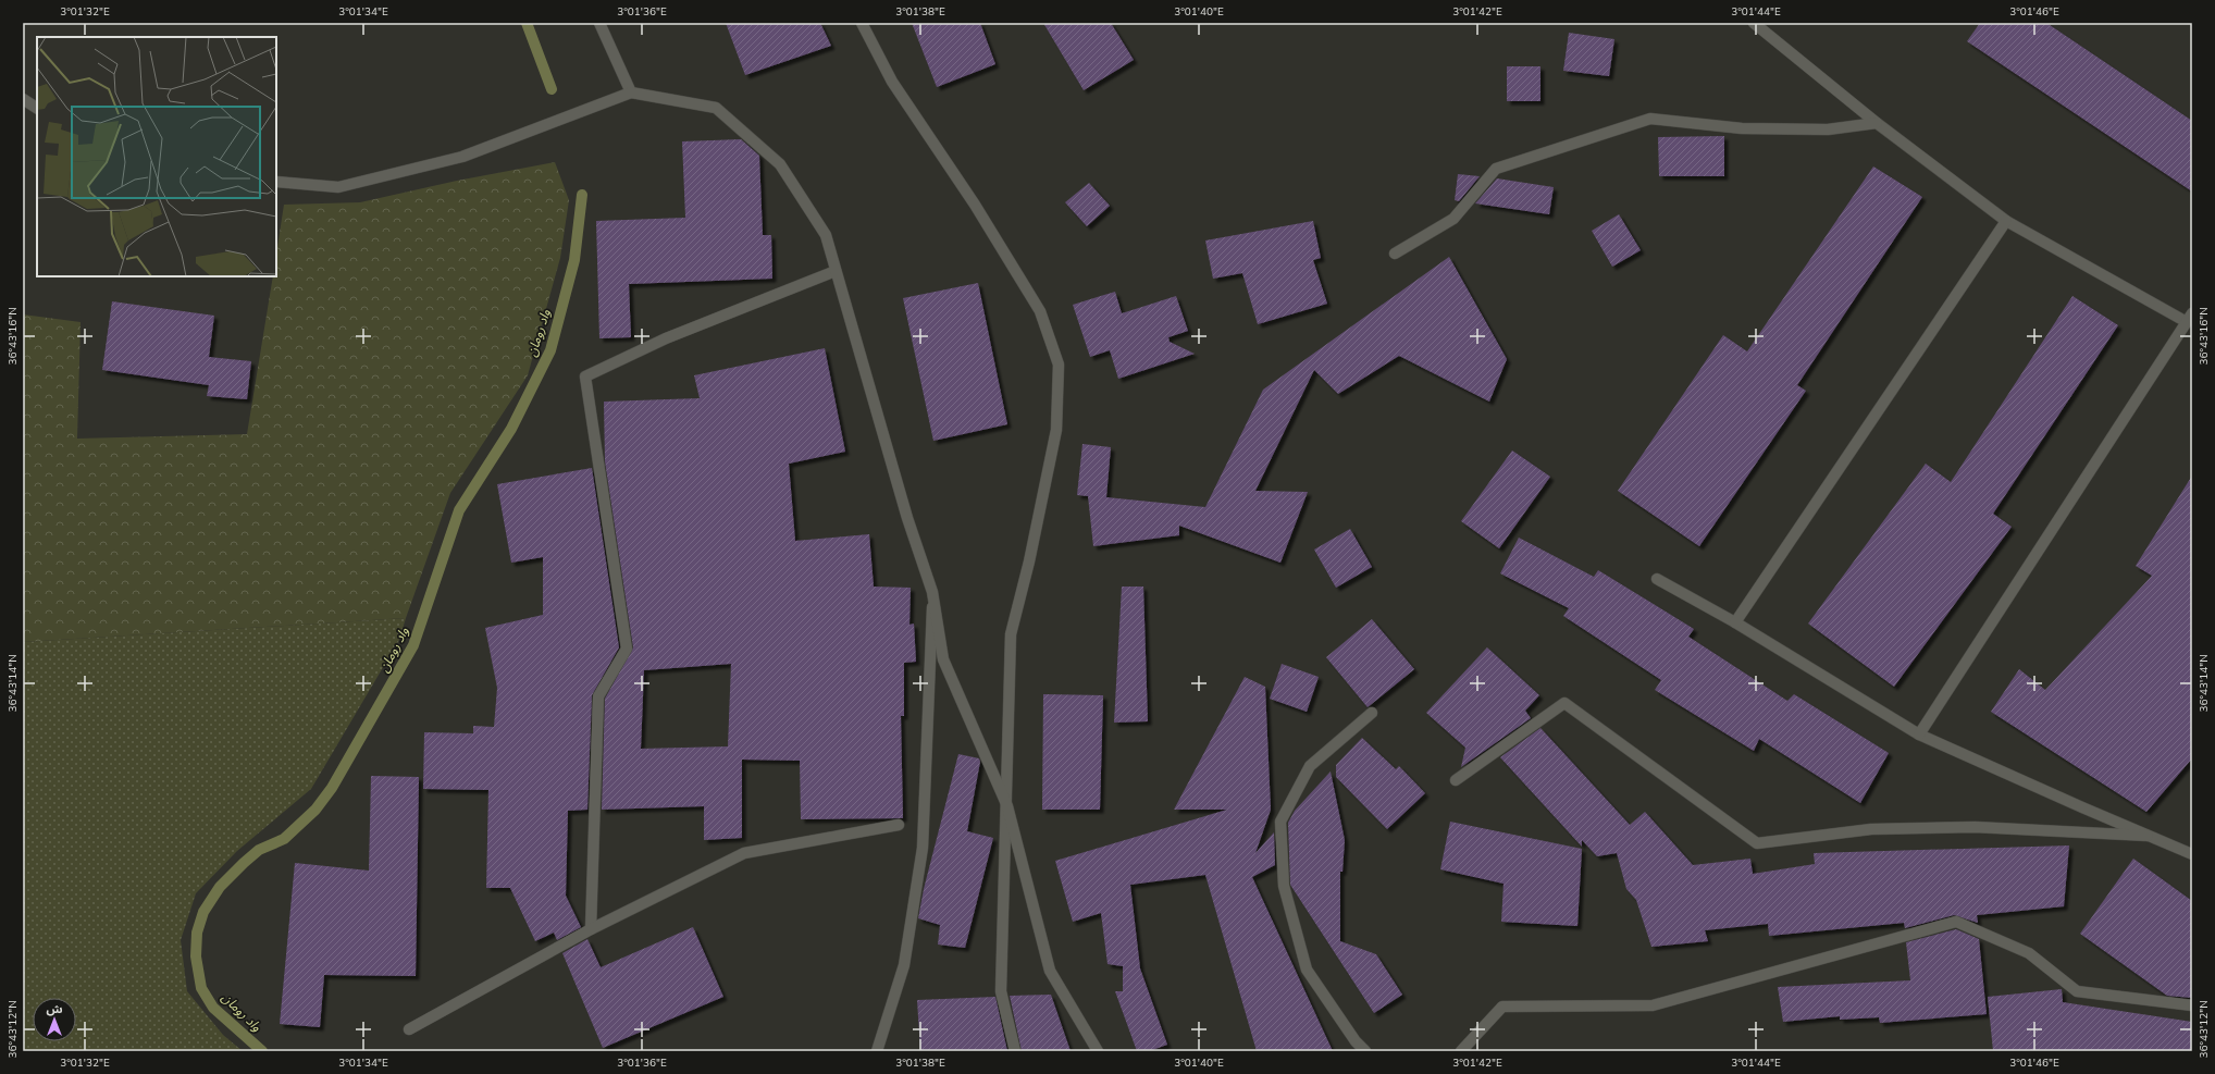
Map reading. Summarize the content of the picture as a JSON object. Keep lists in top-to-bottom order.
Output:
{
  "water": ["واد رومان"],
  "north": "top",
  "coordinates": [
    "3°01'32\"E",
    "3°01'34\"E",
    "3°01'36\"E",
    "3°01'38\"E",
    "3°01'40\"E",
    "3°01'42\"E",
    "3°01'44\"E",
    "3°01'46\"E",
    "36°43'16\"N",
    "36°43'14\"N",
    "36°43'12\"N"
  ]
}
